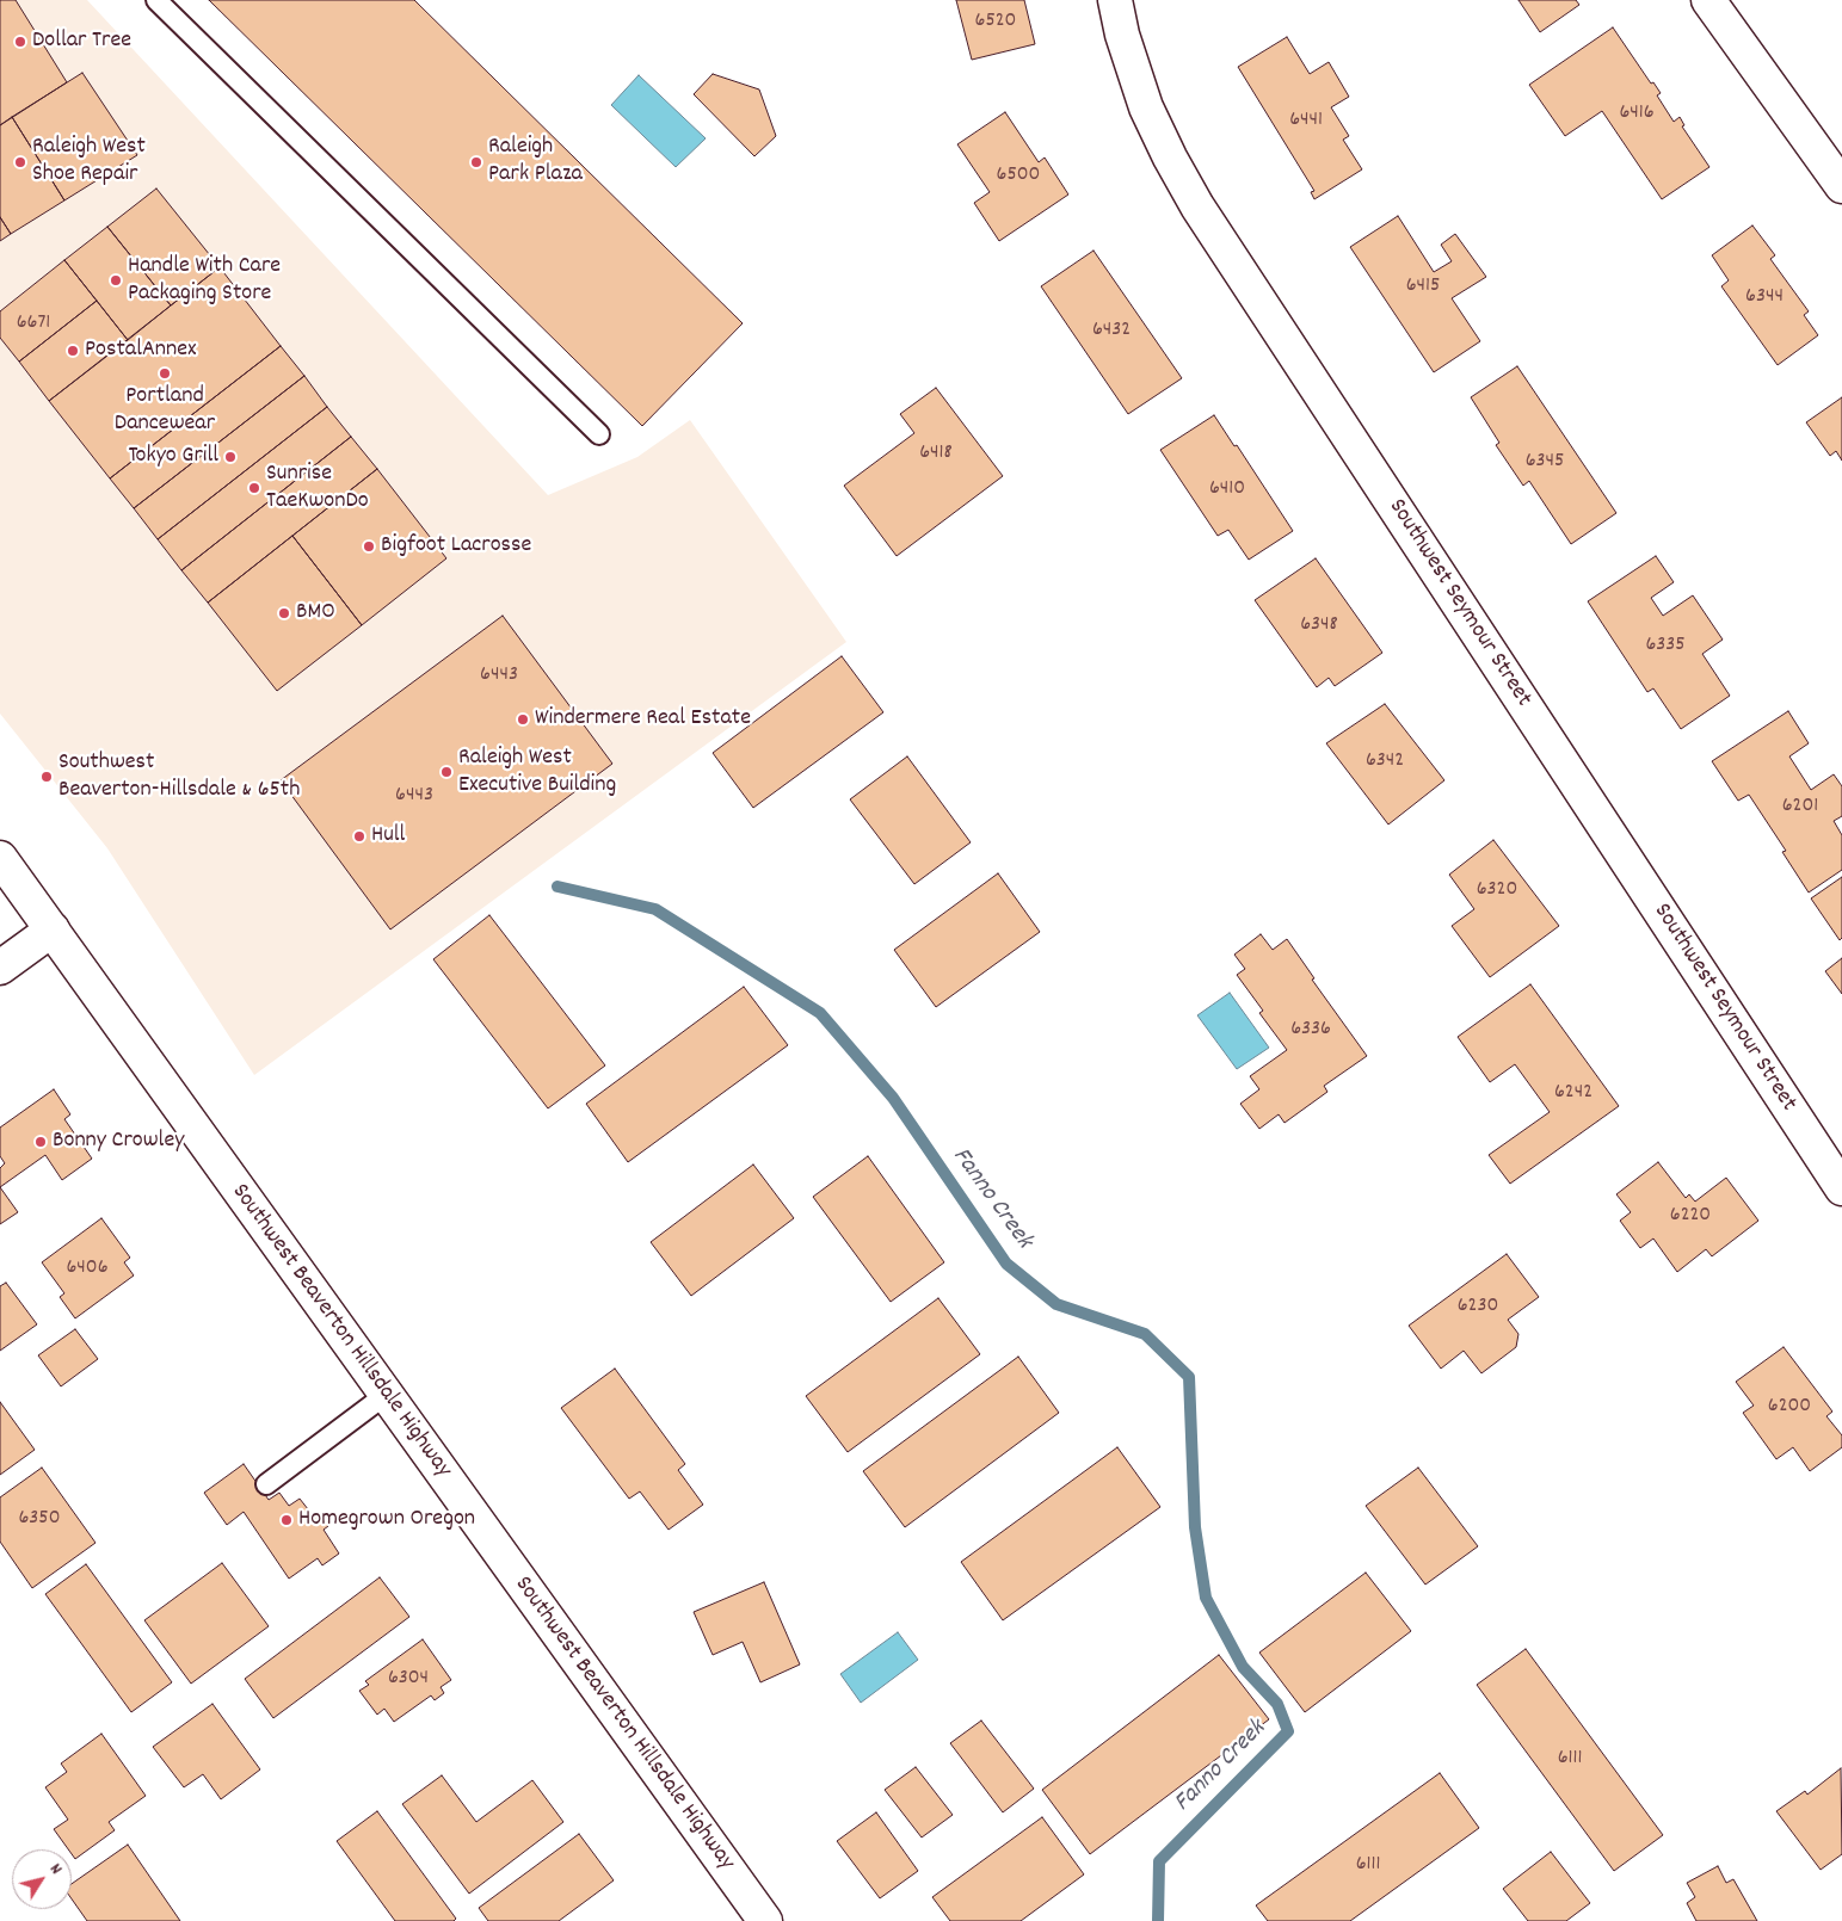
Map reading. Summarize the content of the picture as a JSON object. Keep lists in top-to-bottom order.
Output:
{
  "streets": {
    "street": ["Southwest Seymour Street", "Southwest Beaverton Hillsdale Highway"]
  },
  "water": ["Fanno Creek"],
  "places": [
    "Dollar Tree",
    "Raleigh West Shoe Repair",
    "Raleigh Park Plaza",
    "Handle With Care Packaging Store",
    "PostalAnnex",
    "Portland Dancewear",
    "Tokyo Grill",
    "Sunrise TaeKwonDo",
    "Bigfoot Lacrosse",
    "BMO",
    "Windermere Real Estate",
    "Raleigh West Executive Building",
    "Southwest Beaverton-Hillsdale & 65th",
    "Hull",
    "Bonny Crowley",
    "Homegrown Oregon"
  ],
  "house_numbers": [
    "6520",
    "6416",
    "6441",
    "6500",
    "6415",
    "6344",
    "6671",
    "6432",
    "6418",
    "6345",
    "6410",
    "6348",
    "6335",
    "6443",
    "6342",
    "6443",
    "6201",
    "6320",
    "6336",
    "6242",
    "6220",
    "6406",
    "6230",
    "6200",
    "6350",
    "6304",
    "6111",
    "6111"
  ],
  "north": "top right"
}
